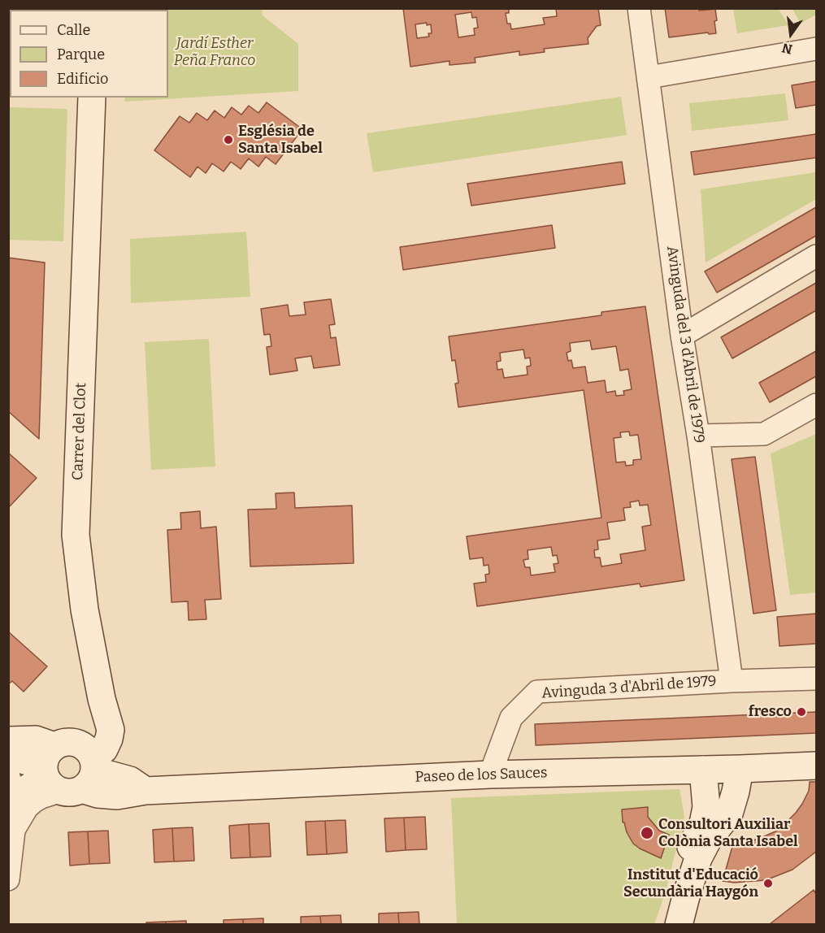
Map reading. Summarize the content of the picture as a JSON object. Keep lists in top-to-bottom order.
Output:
{
  "streets": {
    "street": [
      "Avinguda del 3 d'Abril de 1979",
      "Carrer del Clot",
      "Avinguda 3 d'Abril de 1979",
      "Paseo de los Sauces"
    ]
  },
  "crossings": [
    ["Avinguda del 3 d'Abril de 1979", "Avinguda 3 d'Abril de 1979"],
    ["Carrer del Clot", "Paseo de los Sauces"],
    ["Avinguda 3 d'Abril de 1979", "Paseo de los Sauces"]
  ],
  "parks": ["Jardí Esther Peña Franco"],
  "places": [
    "Església de Santa Isabel",
    "fresco",
    "Consultori Auxiliar Colònia Santa Isabel",
    "Institut d'Educació Secundària Haygón"
  ],
  "legend": ["Calle", "Parque", "Edificio"],
  "north": "bottom"
}
